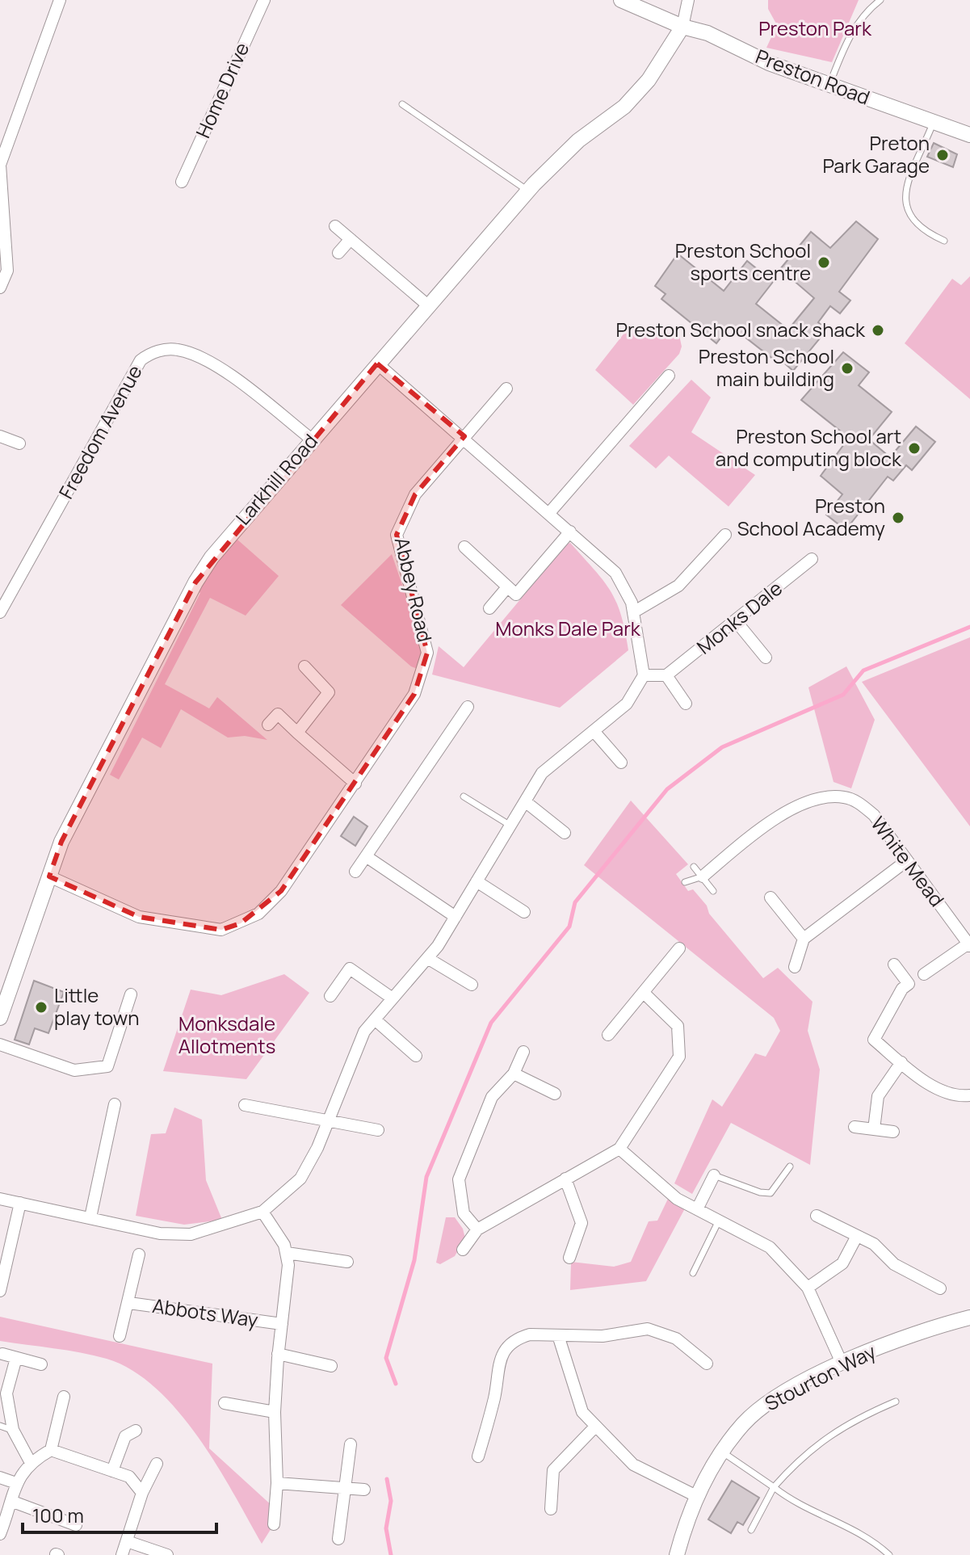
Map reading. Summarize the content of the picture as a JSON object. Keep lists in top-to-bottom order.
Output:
{
  "streets": {
    "street": [
      "Preston Road",
      "Home Drive",
      "Freedom Avenue",
      "Larkhill Road",
      "Abbey Road",
      "Monks Dale",
      "White Mead",
      "Abbots Way",
      "Stourton Way"
    ]
  },
  "crossings": [
    ["Preston Road", "Larkhill Road"],
    ["Freedom Avenue", "Larkhill Road"],
    ["Larkhill Road", "Abbey Road"]
  ],
  "parks": ["Preston Park", "Monks Dale Park", "Monksdale Allotments"],
  "places": [
    "Preton Park Garage",
    "Preston School sports centre",
    "Preston School snack shack",
    "Preston School main building",
    "Preston School art and computing block",
    "Preston School Academy",
    "Little play town"
  ],
  "scale_bar": "100 m"
}
